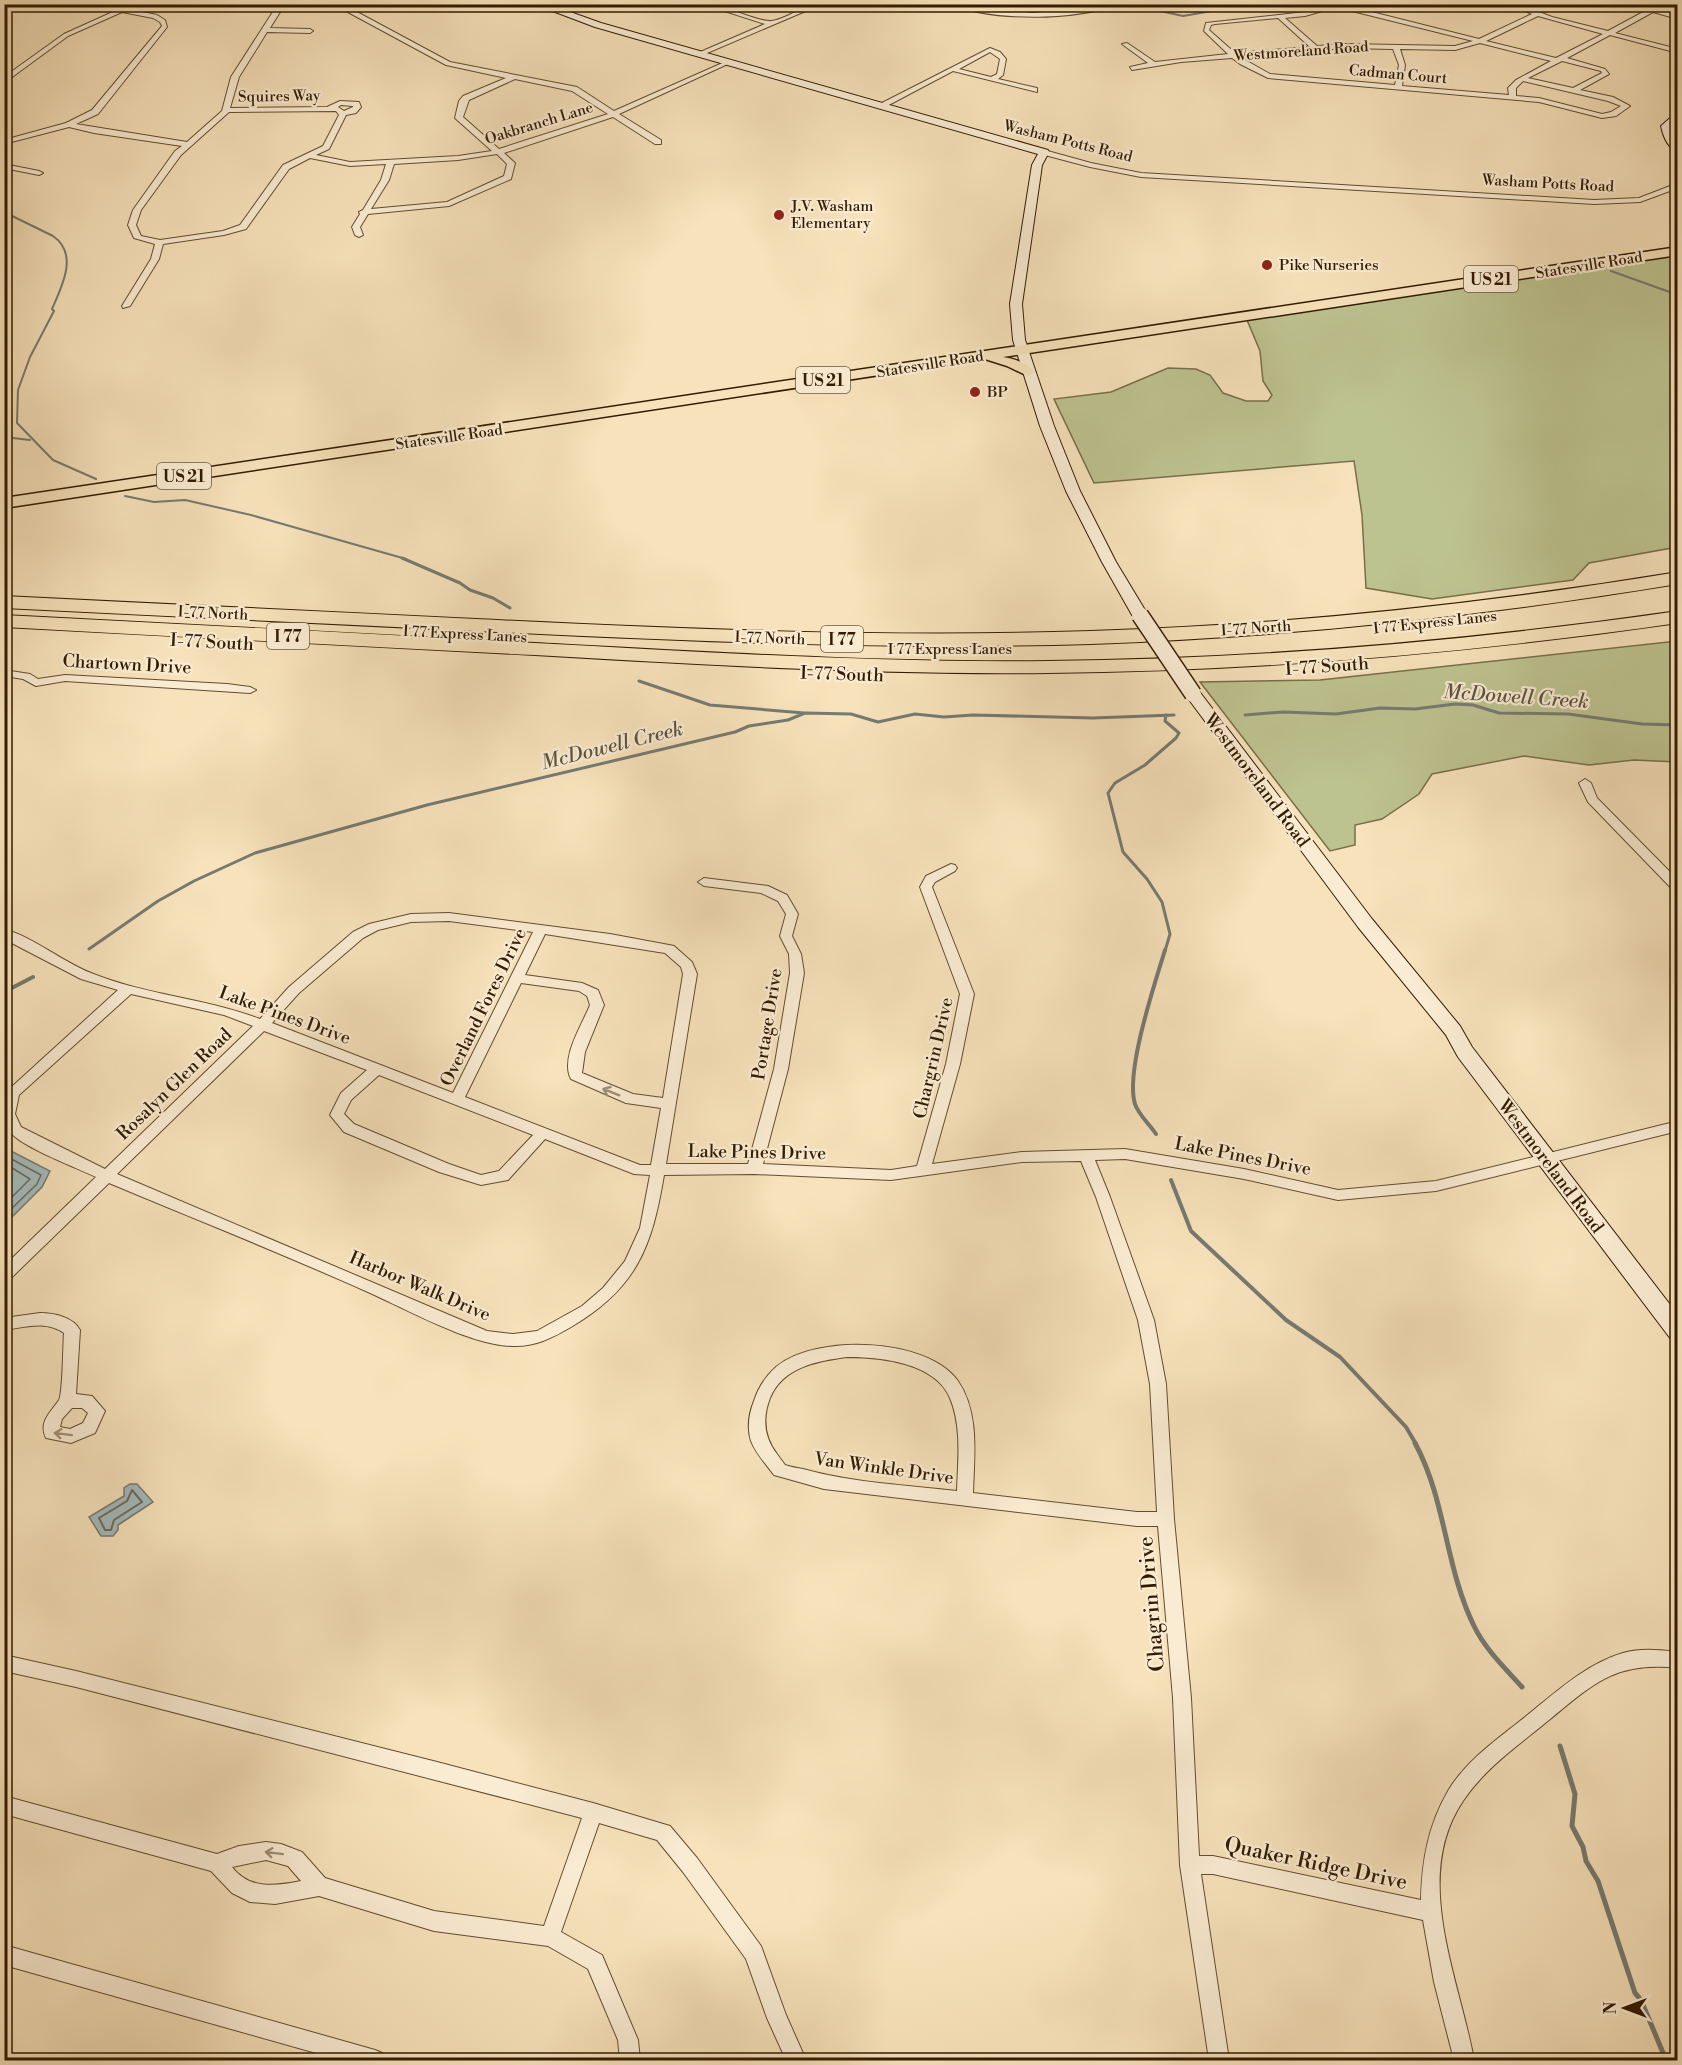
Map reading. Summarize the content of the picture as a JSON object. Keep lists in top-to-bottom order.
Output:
{
  "streets": {
    "highway": [
      "I-77 North",
      "I 77 Express Lanes",
      "I 77",
      "I-77 South"
    ],
    "main road": ["Statesville Road", "US 21"],
    "street": [
      "Westmoreland Road",
      "Cadman Court",
      "Squires Way",
      "Oakbranch Lane",
      "Washam Potts Road",
      "Chartown Drive",
      "Overland Fores Drive",
      "Lake Pines Drive",
      "Portage Drive",
      "Chargrin Drive",
      "Rosalyn Glen Road",
      "Harbor Walk Drive",
      "Van Winkle Drive",
      "Chagrin Drive",
      "Quaker Ridge Drive"
    ]
  },
  "crossings": [
    ["Westmoreland Road", "Cadman Court"],
    ["Westmoreland Road", "Washam Potts Road"],
    ["Westmoreland Road", "Statesville Road"],
    ["Westmoreland Road", "Lake Pines Drive"],
    ["Squires Way", "Oakbranch Lane"],
    ["Oakbranch Lane", "Washam Potts Road"],
    ["I 77 Express Lanes", "I-77 South"],
    ["Overland Fores Drive", "Lake Pines Drive"],
    ["Overland Fores Drive", "Harbor Walk Drive"],
    ["Lake Pines Drive", "Portage Drive"],
    ["Lake Pines Drive", "Chargrin Drive"],
    ["Lake Pines Drive", "Rosalyn Glen Road"],
    ["Lake Pines Drive", "Harbor Walk Drive"],
    ["Lake Pines Drive", "Chagrin Drive"],
    ["Rosalyn Glen Road", "Harbor Walk Drive"],
    ["Van Winkle Drive", "Chagrin Drive"],
    ["Chagrin Drive", "Quaker Ridge Drive"]
  ],
  "water": ["McDowell Creek"],
  "places": ["J.V. Washam Elementary", "Pike Nurseries", "BP"],
  "north": "left"
}
